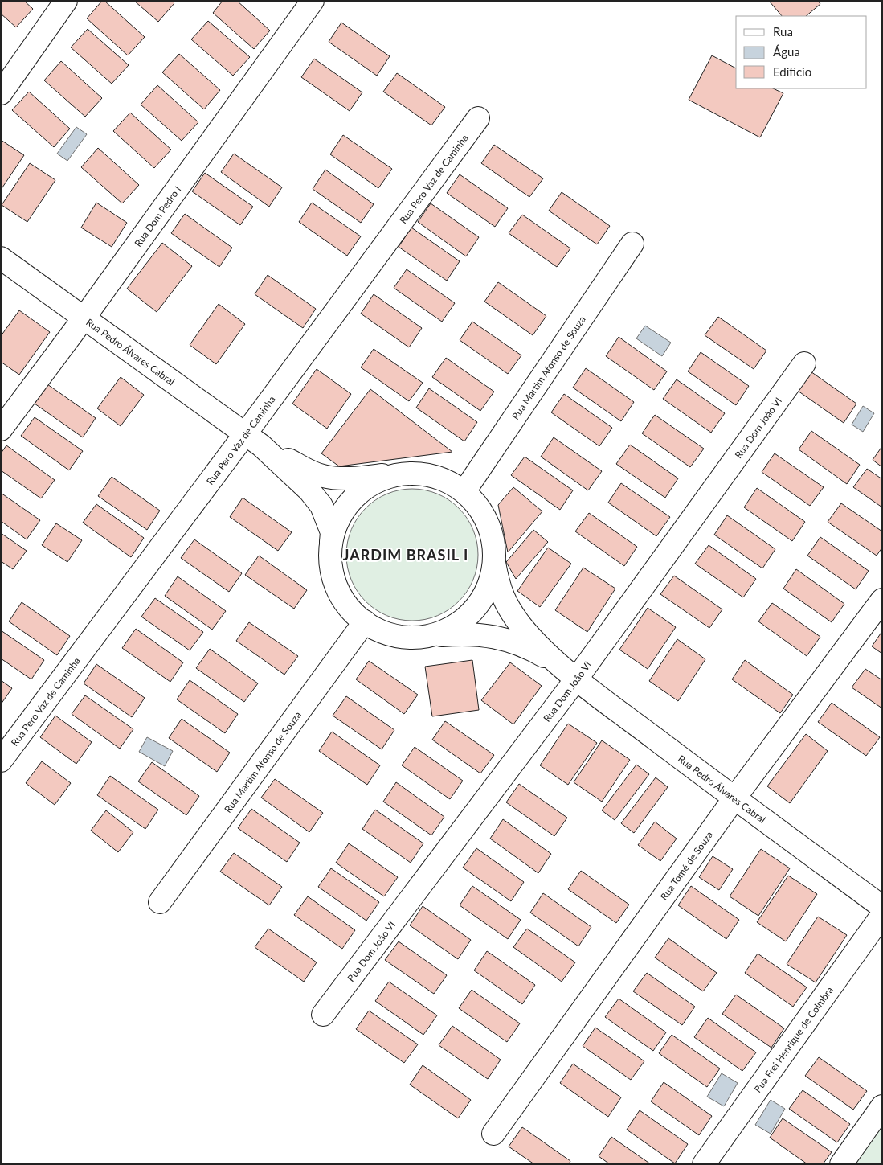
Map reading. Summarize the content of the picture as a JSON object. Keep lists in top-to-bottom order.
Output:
{
  "streets": {
    "street": [
      "Rua Pero Vaz de Caminha",
      "Rua Dom Pedro I",
      "Rua Pedro Álvares Cabral",
      "Rua Martim Afonso de Souza",
      "Rua Dom Joåo VI",
      "Rua Tomé de Souza",
      "Rua Frei Henrique de Coimbra"
    ]
  },
  "crossings": [
    ["Rua Pero Vaz de Caminha", "Rua Pedro Álvares Cabral"],
    ["Rua Dom Pedro I", "Rua Pedro Álvares Cabral"],
    ["Rua Pedro Álvares Cabral", "Rua Dom Joåo VI"],
    ["Rua Pedro Álvares Cabral", "Rua Tomé de Souza"]
  ],
  "districts": ["JARDIM BRASIL I"],
  "legend": ["Rua", "Água", "Edifício"]
}
